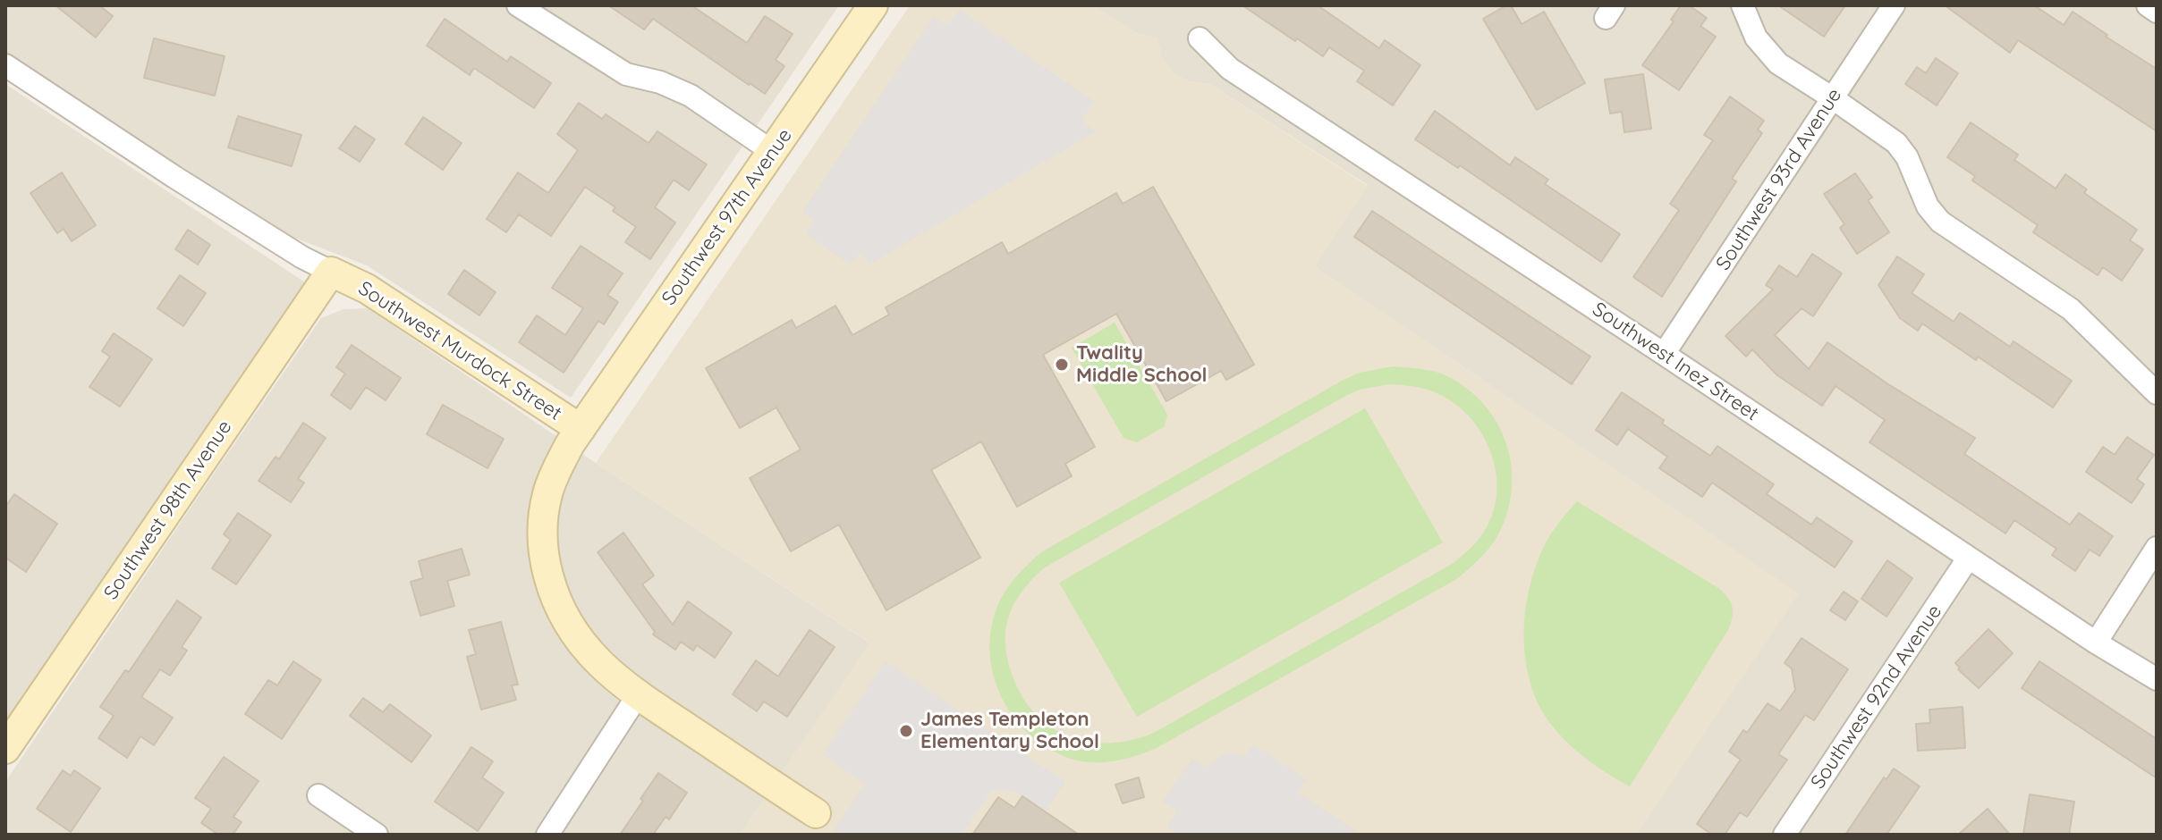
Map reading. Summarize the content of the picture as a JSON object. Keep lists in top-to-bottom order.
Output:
{
  "streets": {
    "street": [
      "Southwest 93rd Avenue",
      "Southwest 97th Avenue",
      "Southwest Murdock Street",
      "Southwest Inez Street",
      "Southwest 98th Avenue",
      "Southwest 92nd Avenue"
    ]
  },
  "crossings": [
    ["Southwest 93rd Avenue", "Southwest Inez Street"],
    ["Southwest 97th Avenue", "Southwest Murdock Street"],
    ["Southwest Murdock Street", "Southwest 98th Avenue"],
    ["Southwest Inez Street", "Southwest 92nd Avenue"]
  ],
  "places": ["Twality Middle School", "James Templeton Elementary School"]
}
